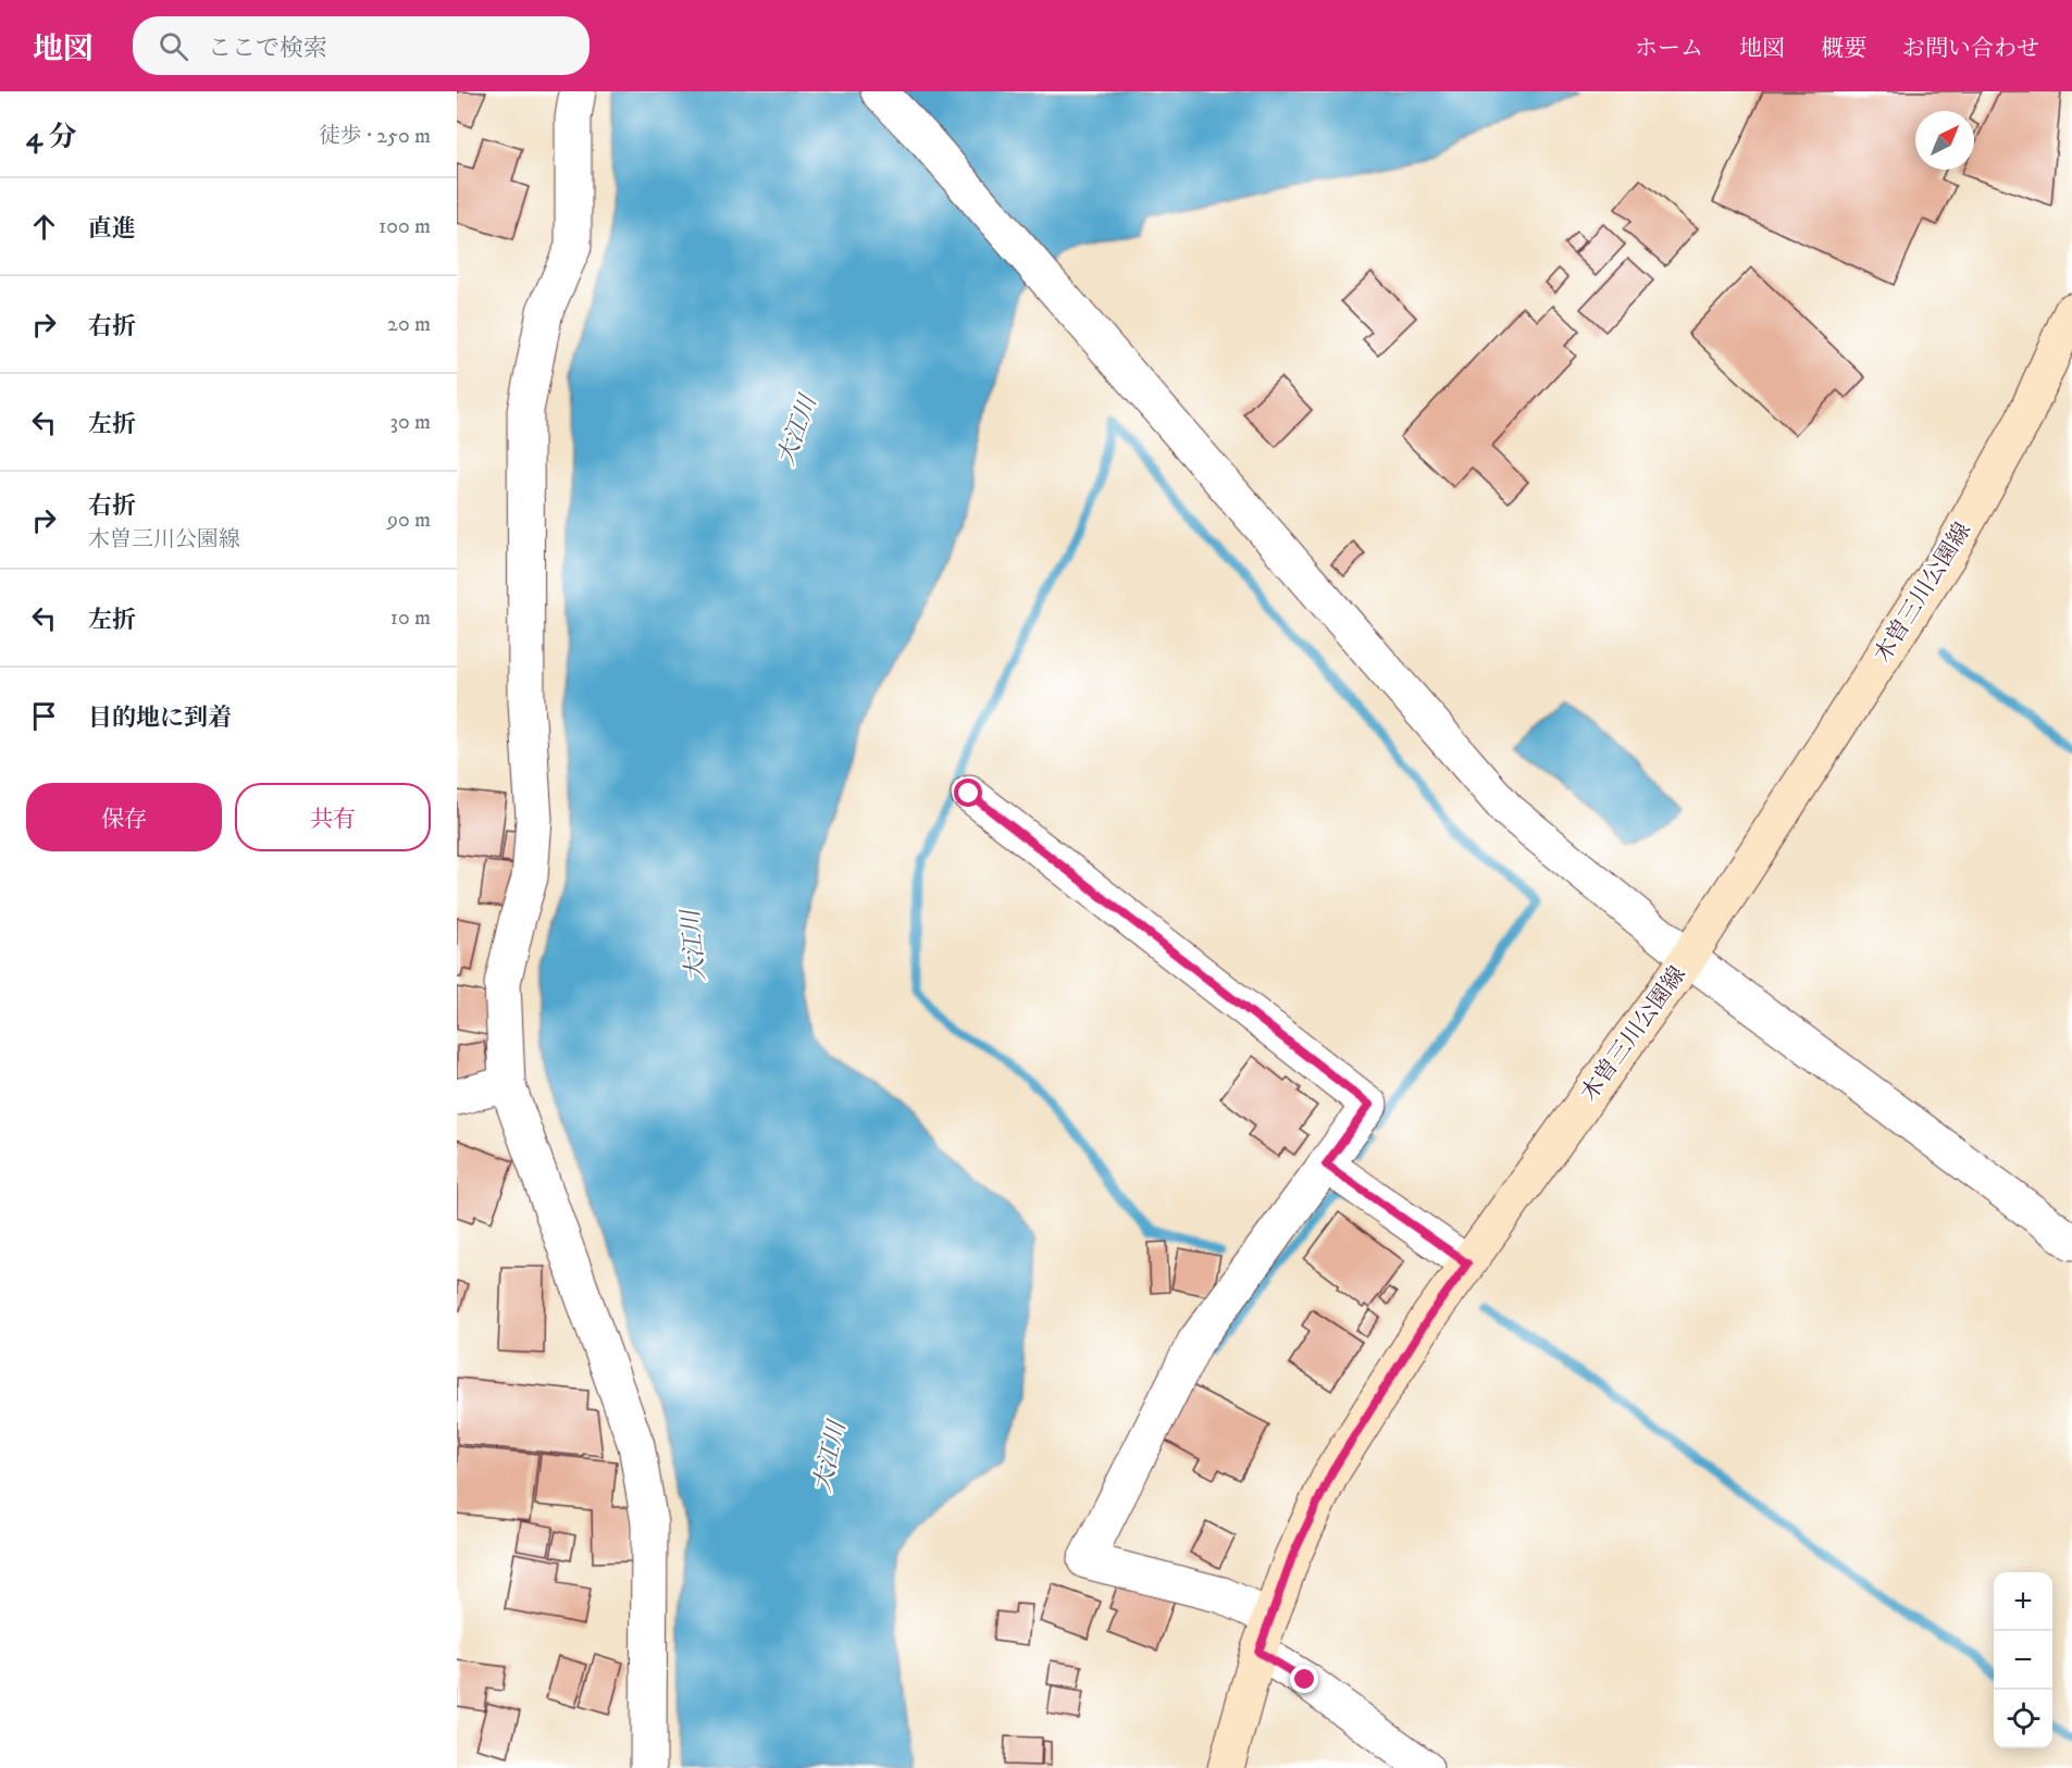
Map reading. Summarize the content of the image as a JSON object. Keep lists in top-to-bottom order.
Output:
{
  "streets": {
    "main road": ["木曽三川公園線"]
  },
  "water": ["大江川"],
  "north": "top right",
  "page": {
    "header": "地図",
    "search": "ここで検索",
    "nav": [
      "ホーム",
      "地図",
      "概要",
      "お問い合わせ"
    ],
    "heading": ["4 分", "徒歩 · 250 m"],
    "list": [
      ["直進", "100 m"],
      ["右折", "20 m"],
      ["左折", "30 m"],
      ["右折", "木曽三川公園線", "90 m"],
      ["左折", "10 m"],
      "目的地に到着"
    ],
    "buttons": ["保存", "共有"],
    "map_buttons": ["+", "−"]
  }
}
